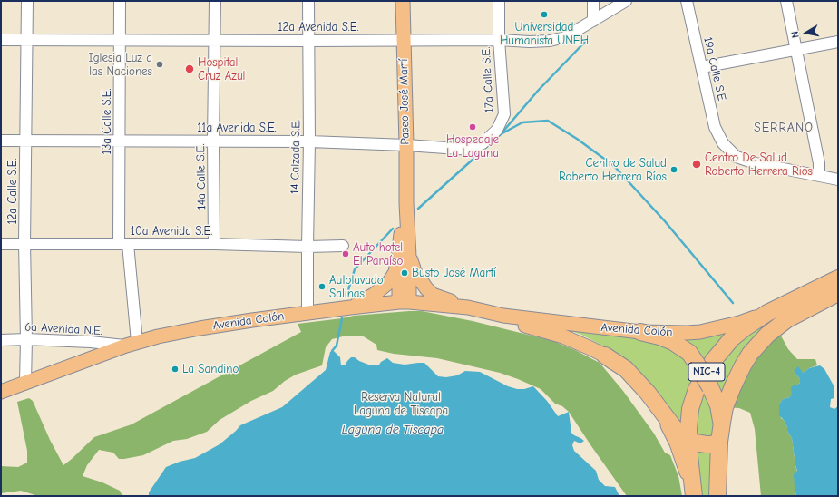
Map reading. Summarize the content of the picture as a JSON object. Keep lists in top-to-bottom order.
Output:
{
  "streets": {
    "highway": ["NIC-4"],
    "main road": ["Paseo José Martí", "Avenida Colón"],
    "street": [
      "12a Avenida S.E.",
      "19a Calle S.E.",
      "17a Calle S.E.",
      "13a Calle S.E.",
      "11a Avenida S.E.",
      "14 Calzada S.E.",
      "14a Calle S.E.",
      "12a Calle S.E.",
      "10a Avenida S.E.",
      "6a Avenida N.E."
    ]
  },
  "crossings": [
    ["12a Avenida S.E.", "17a Calle S.E."],
    ["12a Avenida S.E.", "Paseo José Martí"],
    ["12a Avenida S.E.", "13a Calle S.E."],
    ["12a Avenida S.E.", "14 Calzada S.E."],
    ["12a Avenida S.E.", "14a Calle S.E."],
    ["12a Avenida S.E.", "12a Calle S.E."],
    ["17a Calle S.E.", "11a Avenida S.E."],
    ["Paseo José Martí", "11a Avenida S.E."],
    ["Paseo José Martí", "Avenida Colón"],
    ["13a Calle S.E.", "11a Avenida S.E."],
    ["13a Calle S.E.", "10a Avenida S.E."],
    ["13a Calle S.E.", "Avenida Colón"],
    ["13a Calle S.E.", "6a Avenida N.E."],
    ["11a Avenida S.E.", "14 Calzada S.E."],
    ["11a Avenida S.E.", "14a Calle S.E."],
    ["11a Avenida S.E.", "12a Calle S.E."],
    ["14 Calzada S.E.", "10a Avenida S.E."],
    ["14 Calzada S.E.", "Avenida Colón"],
    ["14a Calle S.E.", "10a Avenida S.E."],
    ["12a Calle S.E.", "10a Avenida S.E."],
    ["12a Calle S.E.", "Avenida Colón"],
    ["12a Calle S.E.", "6a Avenida N.E."],
    ["Avenida Colón", "6a Avenida N.E."],
    ["Avenida Colón", "NIC-4"]
  ],
  "districts": ["SERRANO"],
  "water": ["Laguna de Tiscapa"],
  "parks": ["Reserva Natural Laguna de Tiscapa"],
  "places": [
    "Universidad Humanista UNEH",
    "Iglesia Luz a las Naciones",
    "Hospital Cruz Azul",
    "Hospedaje La Laguna",
    "Centro De Salud Roberto Herrera Rios",
    "Centro de Salud Roberto Herrera Ríos",
    "Auto hotel El Paraíso",
    "Busto José Martí",
    "Autolavado Salinas",
    "La Sandino"
  ],
  "north": "left"
}
